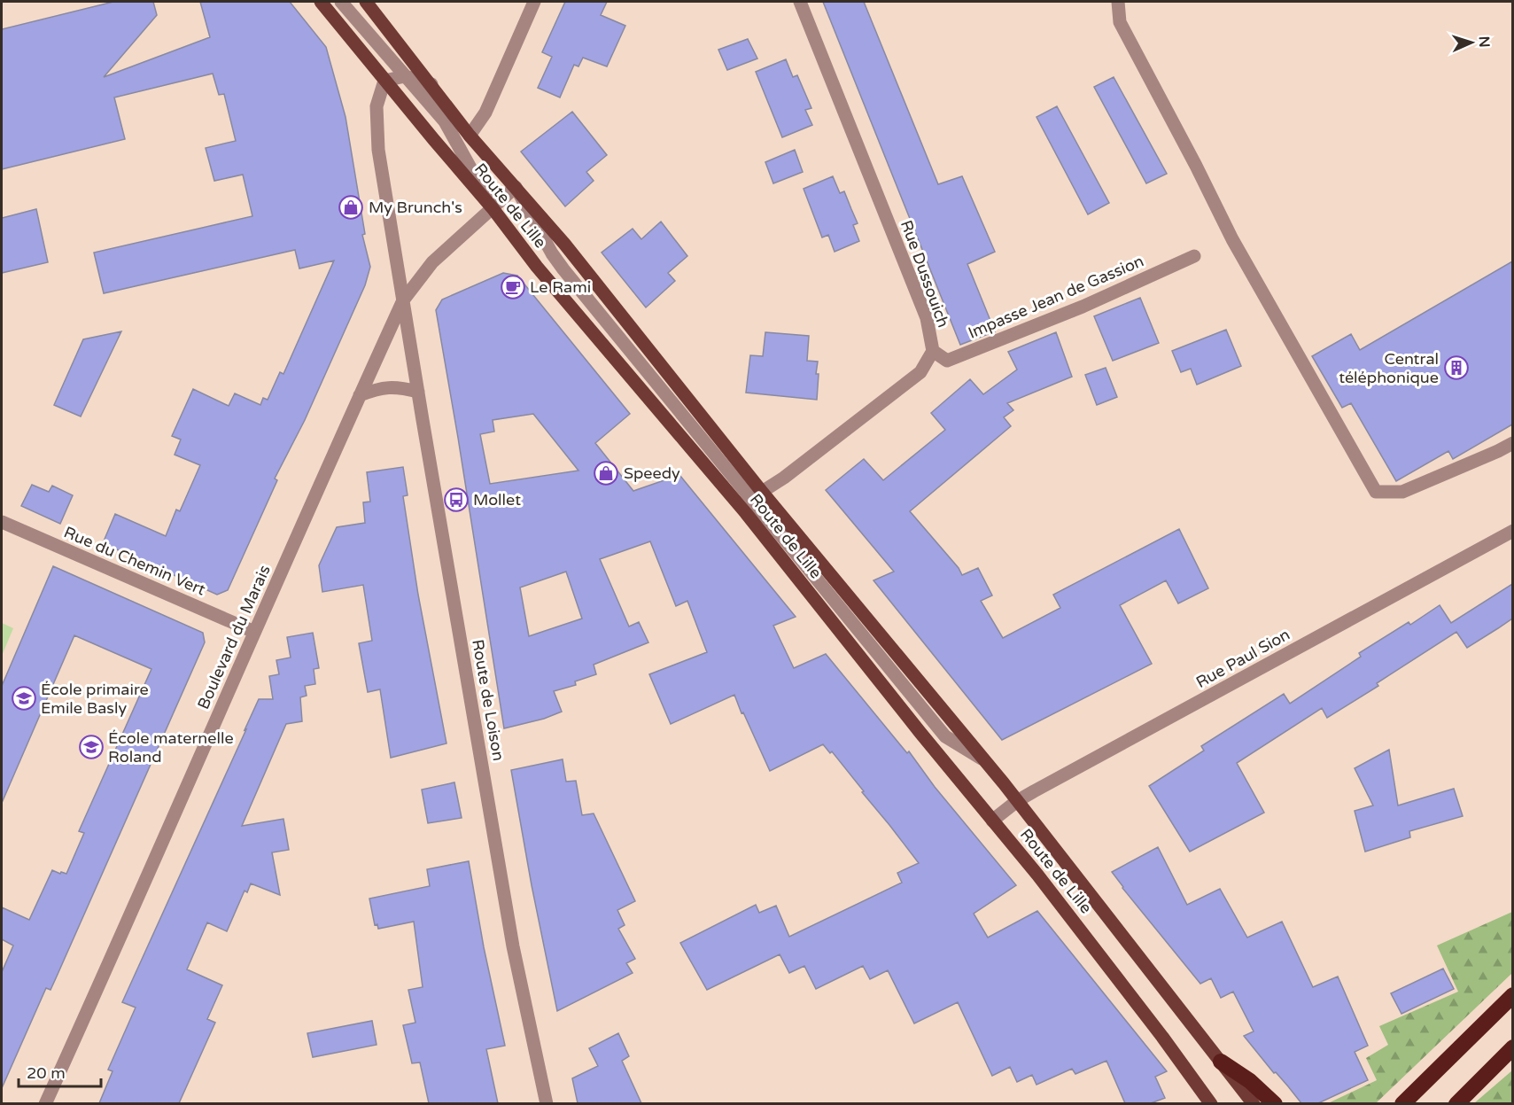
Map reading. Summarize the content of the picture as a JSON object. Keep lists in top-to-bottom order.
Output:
{
  "streets": {
    "main road": ["Route de Lille"],
    "street": [
      "Rue Dussouich",
      "Impasse Jean de Gassion",
      "Rue du Chemin Vert",
      "Boulevard du Marais",
      "Rue Paul Sion",
      "Route de Loison"
    ]
  },
  "crossings": [
    ["Route de Lille", "Rue Dussouich"],
    ["Route de Lille", "Rue Paul Sion"],
    ["Route de Lille", "Route de Loison"],
    ["Rue Dussouich", "Impasse Jean de Gassion"],
    ["Rue du Chemin Vert", "Boulevard du Marais"],
    ["Boulevard du Marais", "Route de Loison"]
  ],
  "places": {
    "shop": ["My Brunch's", "Speedy"],
    "cafe": ["Le Rami"],
    "building": ["Central téléphonique"],
    "bus stop": ["Mollet"],
    "school or university": ["École primaire Emile Basly", "École maternelle Roland"]
  },
  "scale_bar": "20 m",
  "north": "right"
}
